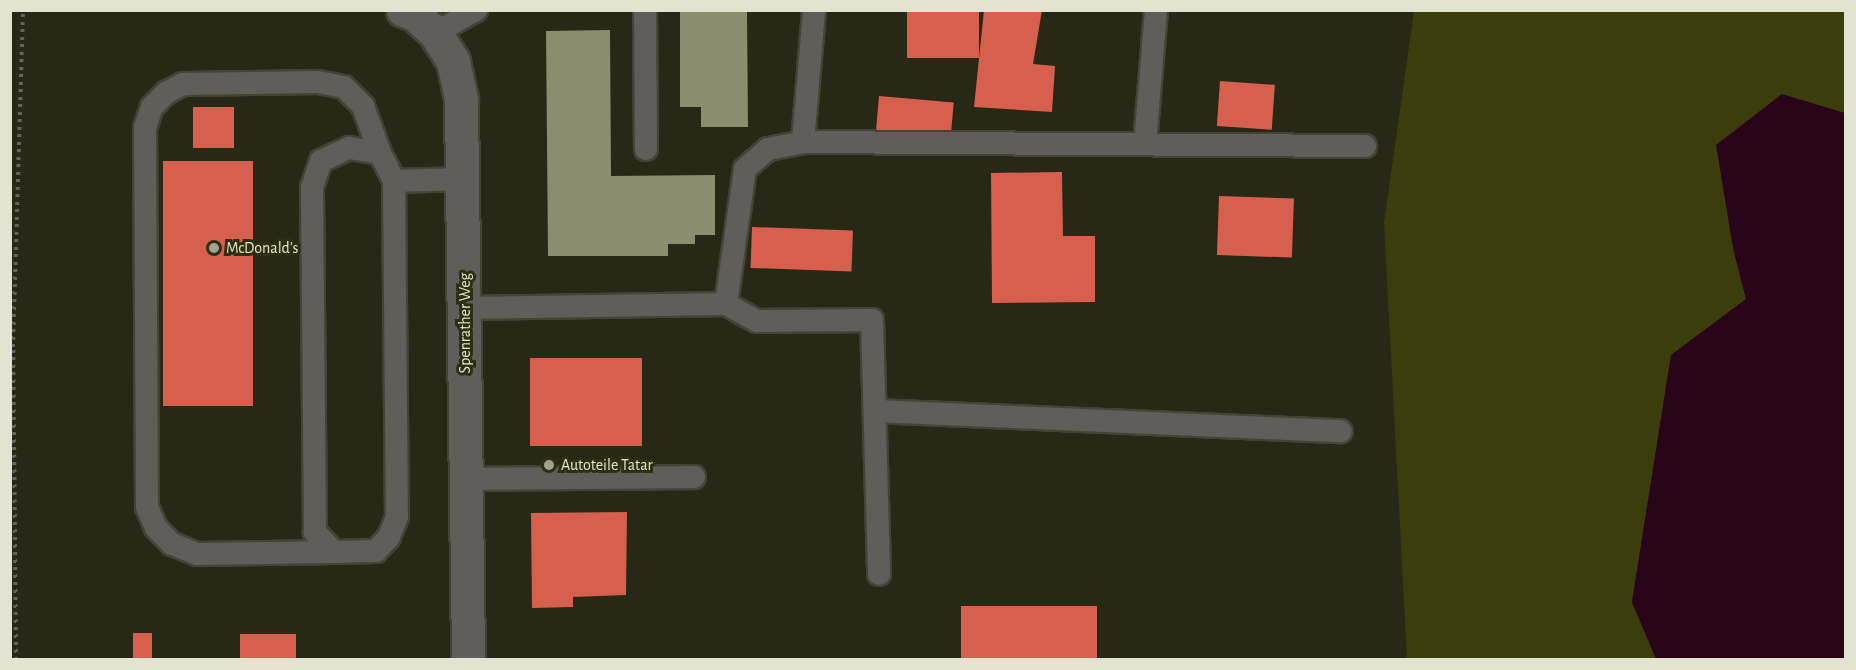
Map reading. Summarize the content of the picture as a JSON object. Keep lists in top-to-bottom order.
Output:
{
  "streets": {
    "street": ["Spenrather Weg"]
  },
  "places": ["McDonald's", "Autoteile Tatar"]
}
